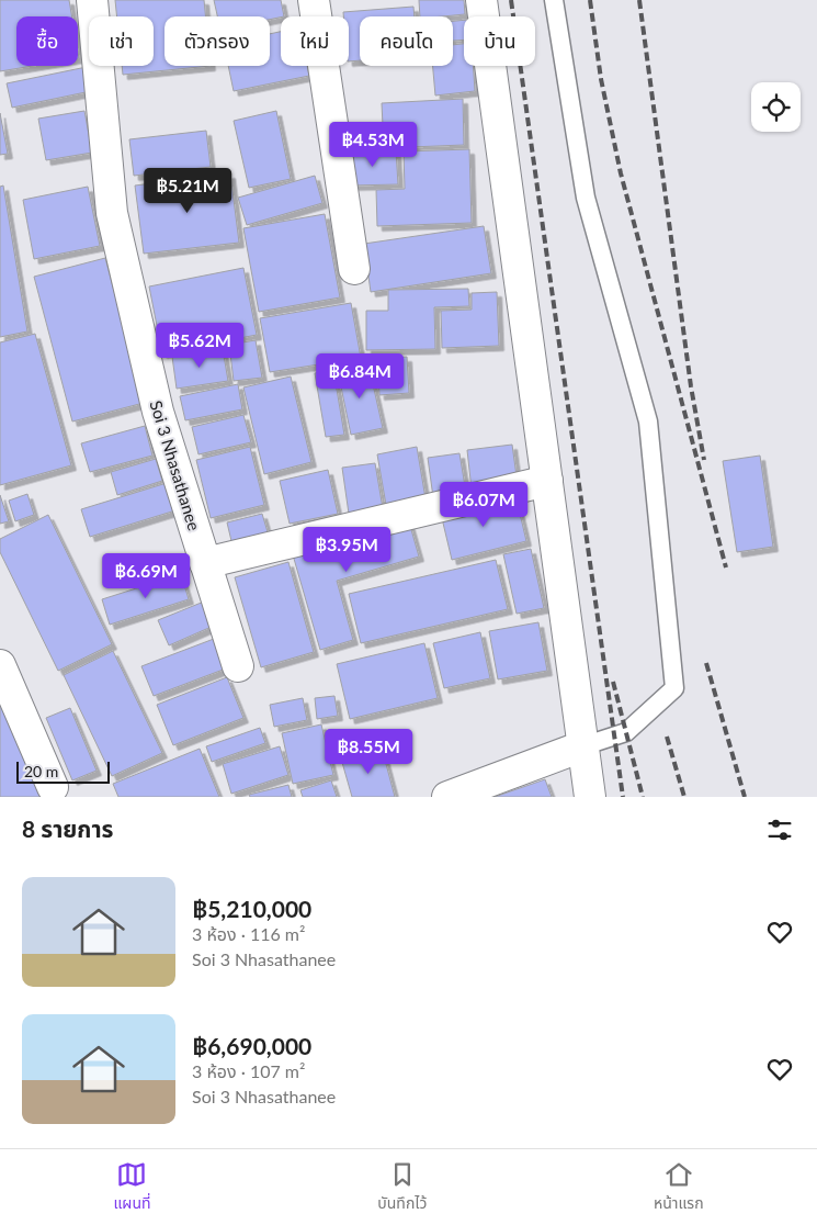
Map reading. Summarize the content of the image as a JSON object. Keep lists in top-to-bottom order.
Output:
{
  "streets": {
    "street": ["Soi 3 Nhasathanee"]
  },
  "scale_bar": "20 m",
  "page": {
    "chip": [
      "ซื้อ",
      "เช่า",
      "ตัวกรอง",
      "ใหม่",
      "คอนโด",
      "บ้าน"
    ],
    "price": [
      "฿4.53M",
      "฿5.21M",
      "฿5.62M",
      "฿6.84M",
      "฿6.07M",
      "฿3.95M",
      "฿6.69M",
      "฿8.55M"
    ],
    "scale": "20 m",
    "heading": "8 รายการ",
    "list": [
      {
        "name": "฿5,210,000",
        "note": "3 ห้อง · 116 m² · Soi 3 Nhasathanee"
      },
      {
        "name": "฿6,690,000",
        "note": "3 ห้อง · 107 m² · Soi 3 Nhasathanee"
      }
    ],
    "tabs": ["แผนที่", "บันทึกไว้", "หน้าแรก"]
  }
}
